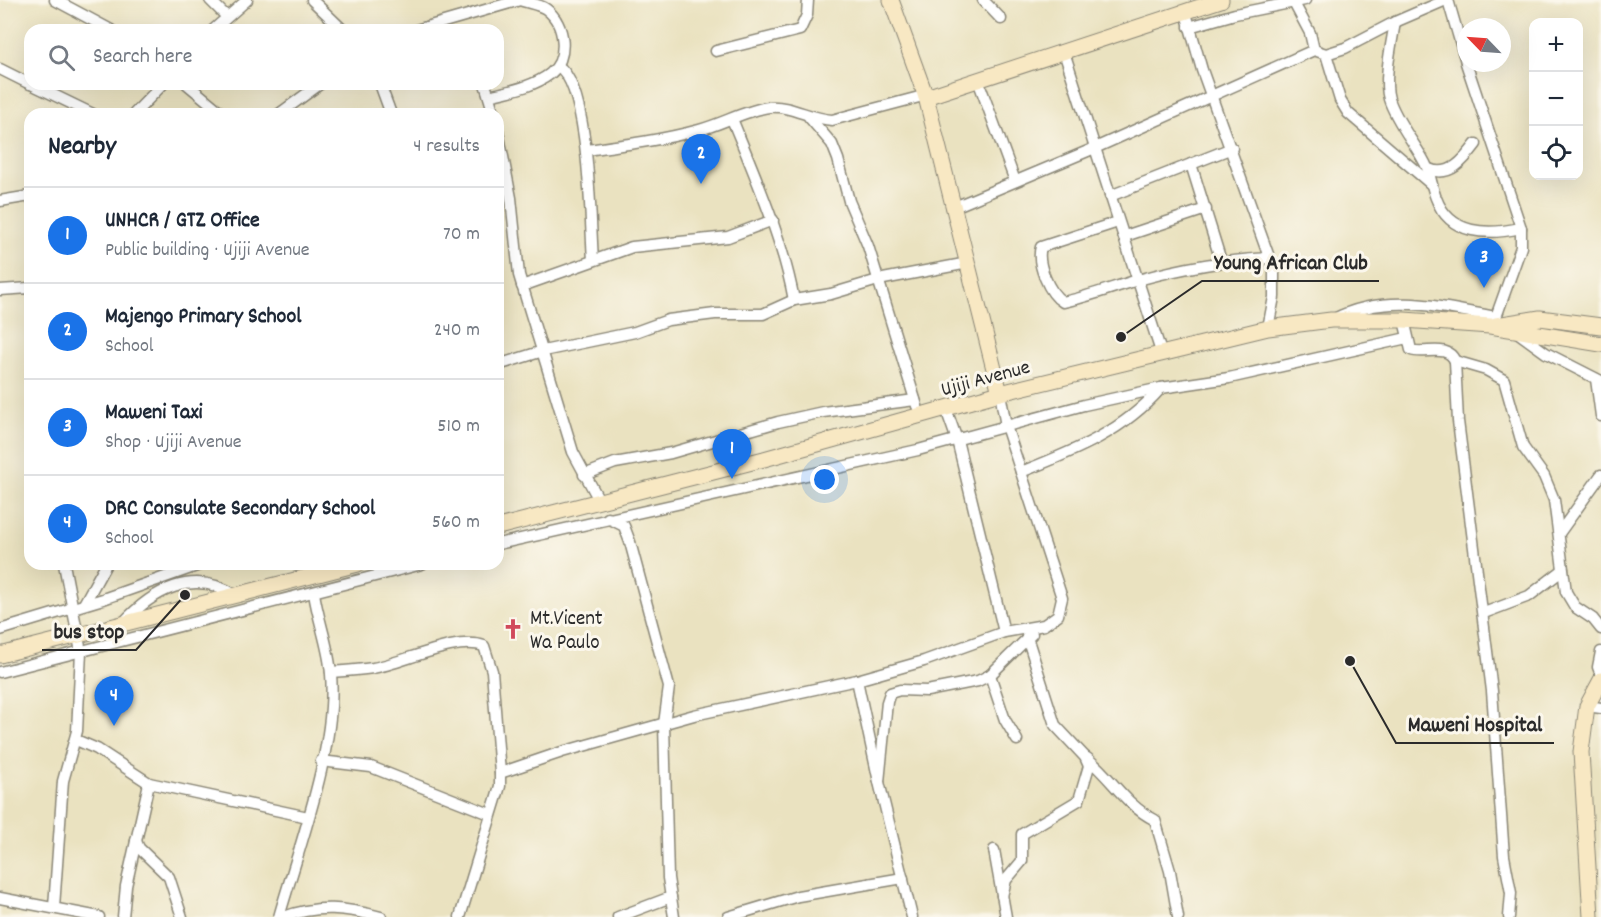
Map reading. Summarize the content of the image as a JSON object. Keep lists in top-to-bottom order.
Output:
{
  "streets": {
    "street": ["Ujiji Avenue"]
  },
  "places": {
    "other": ["Young African Club", "bus stop", "Maweni Hospital"],
    "church": ["Mt.Vicent Wa Paulo"]
  },
  "north": "top left",
  "page": {
    "map_buttons": ["+", "−"],
    "search": "Search here",
    "heading": ["Nearby", "4 results"],
    "pins": [
      "2",
      "3",
      "1",
      "4"
    ],
    "list": [
      {
        "mark": "1",
        "name": "UNHCR / GTZ Office",
        "note": "Public building · Ujiji Avenue",
        "value": "70 m"
      },
      {
        "mark": "2",
        "name": "Majengo Primary School",
        "note": "School",
        "value": "240 m"
      },
      {
        "mark": "3",
        "name": "Maweni Taxi",
        "note": "Shop · Ujiji Avenue",
        "value": "510 m"
      },
      {
        "mark": "4",
        "name": "DRC Consulate Secondary School",
        "note": "School",
        "value": "560 m"
      }
    ]
  }
}
